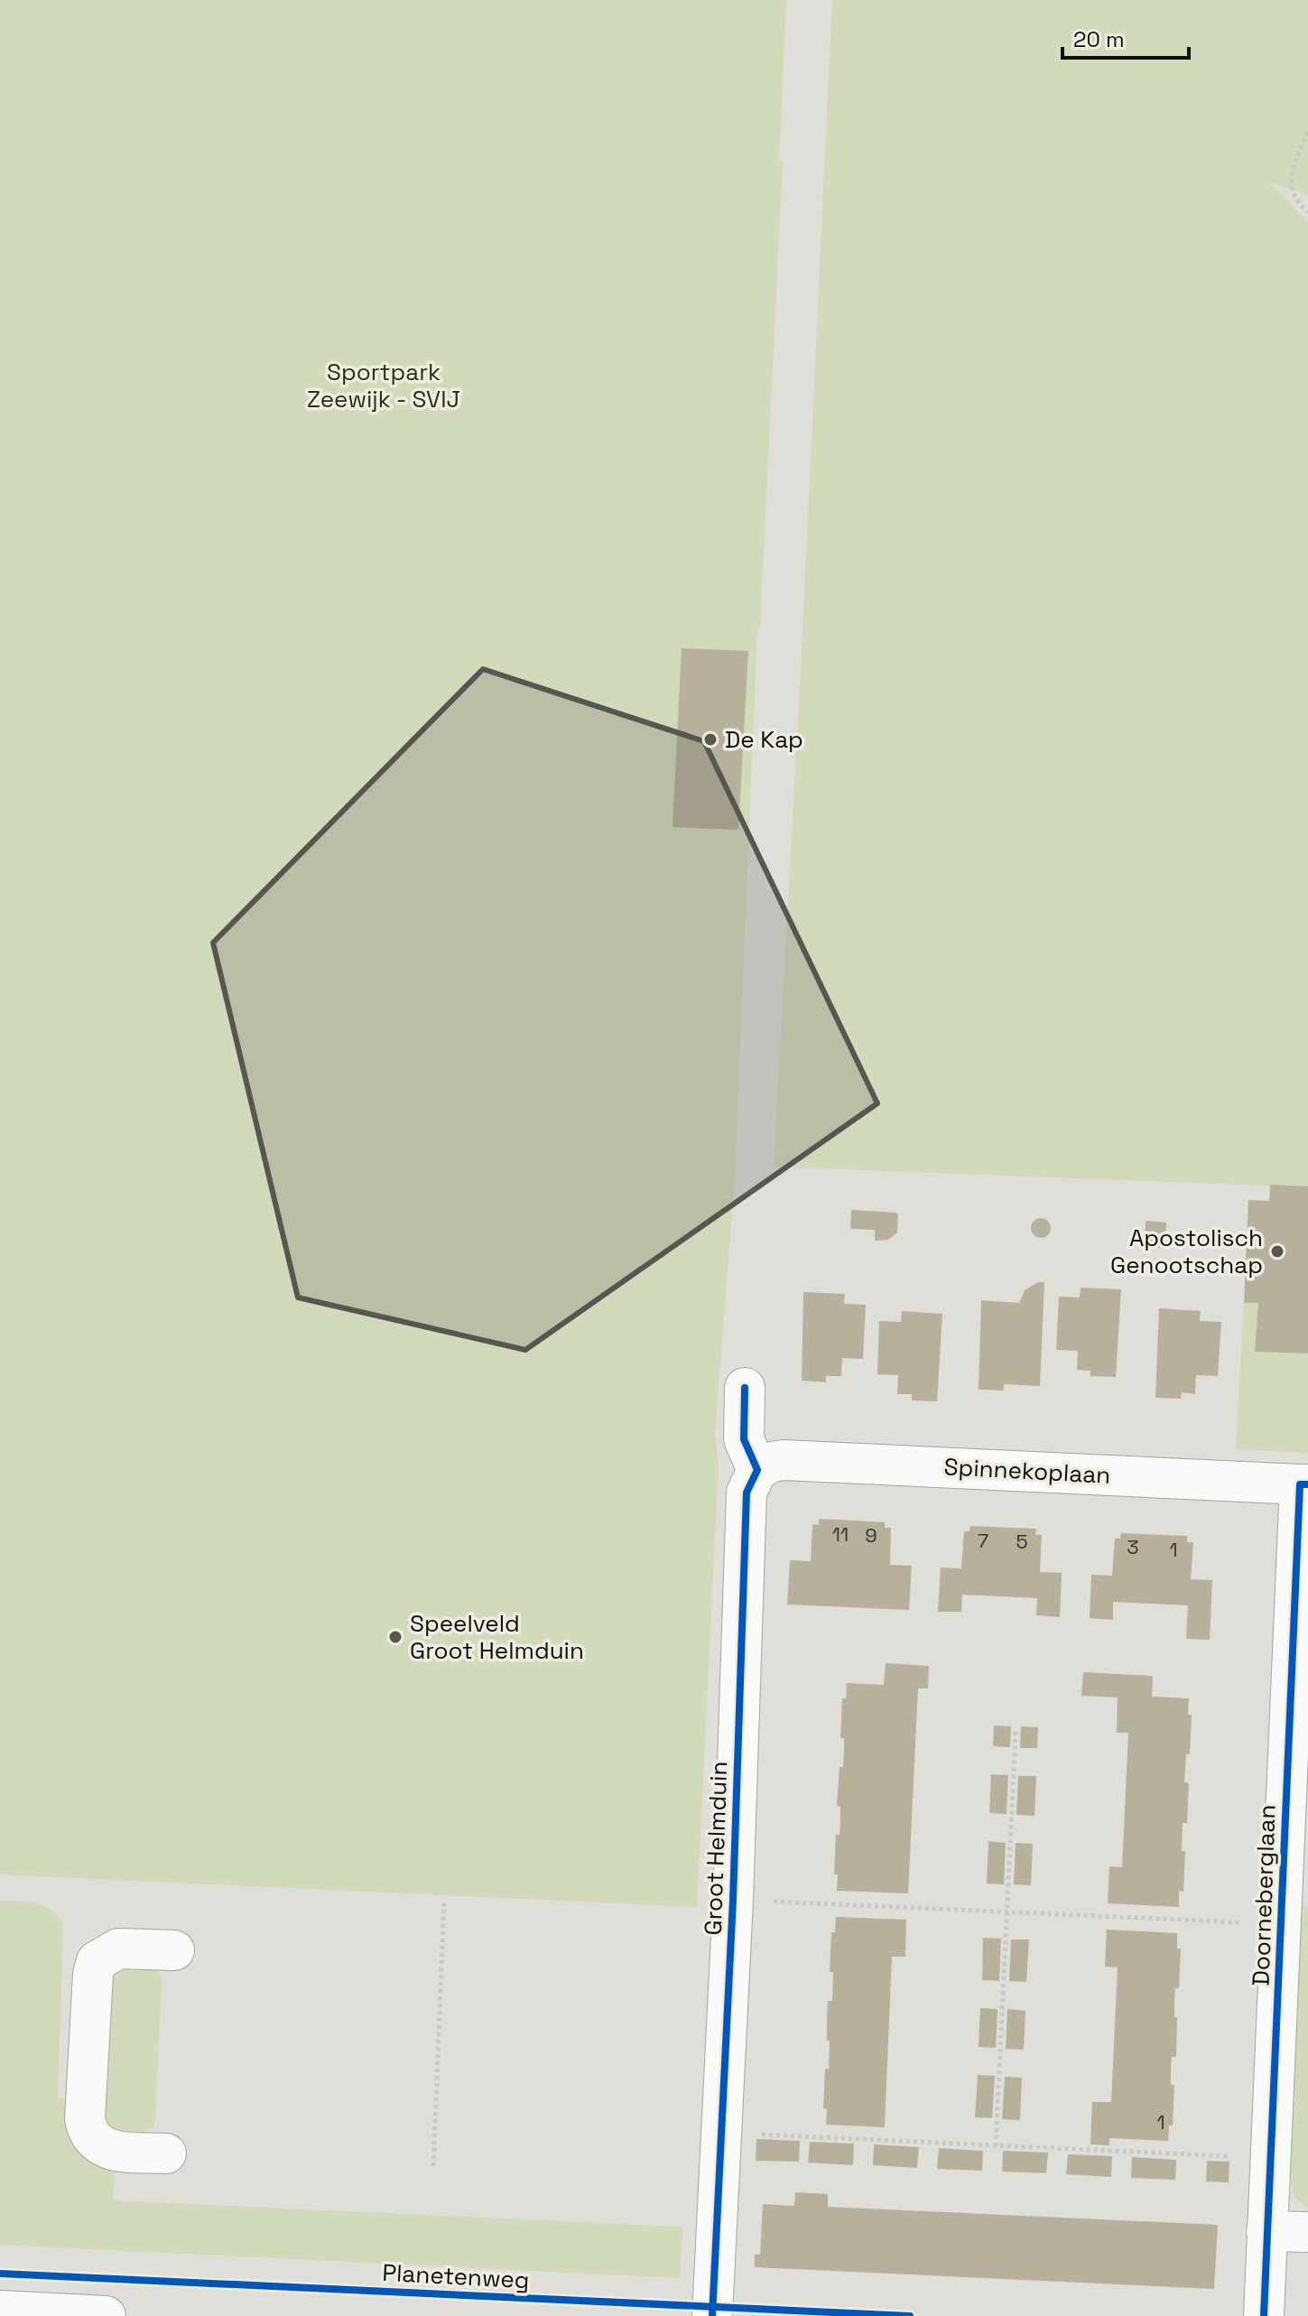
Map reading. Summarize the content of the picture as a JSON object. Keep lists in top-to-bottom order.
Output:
{
  "streets": {
    "street": ["Spinnekoplaan", "Groot Helmduin", "Doorneberglaan"],
    "cycle path": ["Planetenweg"]
  },
  "crossings": [
    ["Spinnekoplaan", "Groot Helmduin"],
    ["Spinnekoplaan", "Doorneberglaan"]
  ],
  "parks": ["Sportpark Zeewijk - SVIJ"],
  "places": ["De Kap", "Apostolisch Genootschap", "Speelveld Groot Helmduin"],
  "house_numbers": [
    "11",
    "9",
    "7",
    "5",
    "3",
    "1",
    "1"
  ],
  "scale_bar": "20 m"
}
